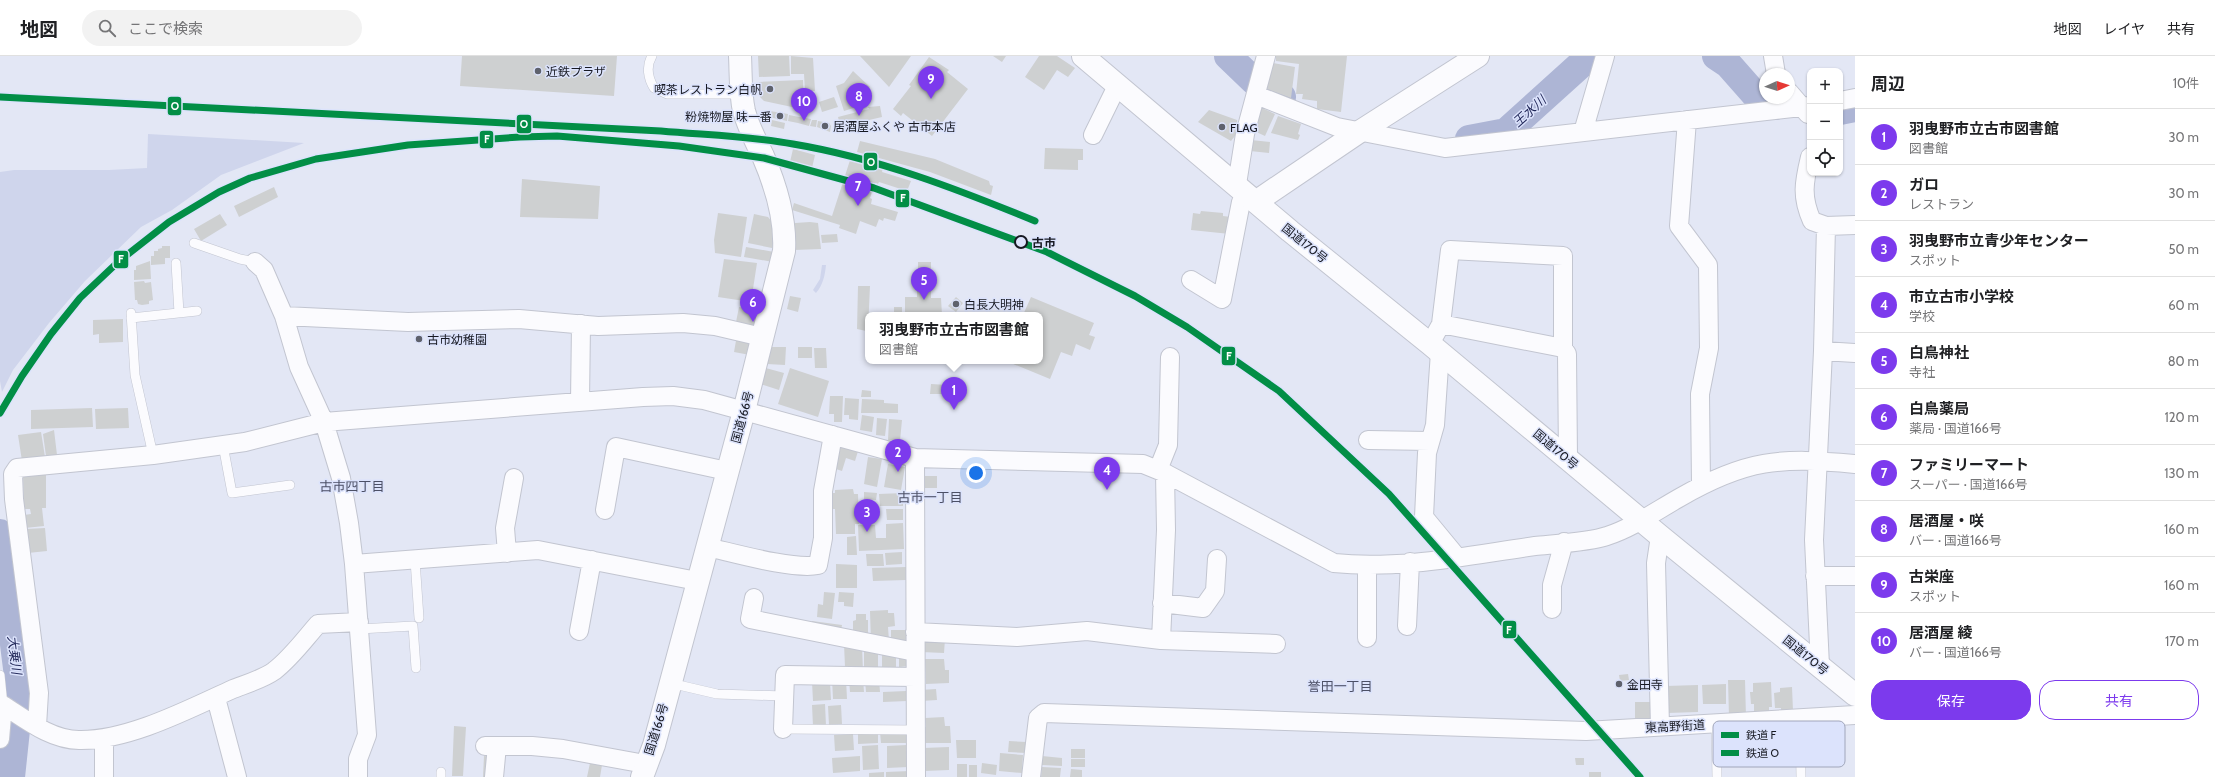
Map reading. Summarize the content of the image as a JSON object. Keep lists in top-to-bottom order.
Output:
{
  "streets": {
    "highway": ["国道170号", "国道166号"],
    "street": ["東高野街道"]
  },
  "districts": ["古市四丁目", "古市一丁目", "誉田一丁目"],
  "water": ["王水川", "大乗川"],
  "places": [
    "近鉄プラザ",
    "喫茶レストラン白帆",
    "粉焼物屋 味一番",
    "居酒屋ふくや 古市本店",
    "FLAG",
    "古市",
    "白長大明神",
    "古市幼稚園",
    "金田寺"
  ],
  "lines": ["rail line O", "rail line F"],
  "legend": ["鉄道 F", "鉄道 O"],
  "north": "right",
  "page": {
    "header": "地図",
    "search": "ここで検索",
    "nav": ["地図", "レイヤ", "共有"],
    "heading": ["周辺", "10件"],
    "pins": [
      "9",
      "8",
      "10",
      "7",
      "5",
      "6",
      "1",
      "2",
      "4",
      "3"
    ],
    "map_buttons": ["+", "−"],
    "list": [
      {
        "mark": "1",
        "name": "羽曳野市立古市図書館",
        "note": "図書館",
        "value": "30 m"
      },
      {
        "mark": "2",
        "name": "ガロ",
        "note": "レストラン",
        "value": "30 m"
      },
      {
        "mark": "3",
        "name": "羽曳野市立青少年センター",
        "note": "スポット",
        "value": "50 m"
      },
      {
        "mark": "4",
        "name": "市立古市小学校",
        "note": "学校",
        "value": "60 m"
      },
      {
        "mark": "5",
        "name": "白鳥神社",
        "note": "寺社",
        "value": "80 m"
      },
      {
        "mark": "6",
        "name": "白鳥薬局",
        "note": "薬局 · 国道166号",
        "value": "120 m"
      },
      {
        "mark": "7",
        "name": "ファミリーマート",
        "note": "スーパー · 国道166号",
        "value": "130 m"
      },
      {
        "mark": "8",
        "name": "居酒屋・咲",
        "note": "バー · 国道166号",
        "value": "160 m"
      },
      {
        "mark": "9",
        "name": "古栄座",
        "note": "スポット",
        "value": "160 m"
      },
      {
        "mark": "10",
        "name": "居酒屋 綾",
        "note": "バー · 国道166号",
        "value": "170 m"
      }
    ],
    "popup": ["羽曳野市立古市図書館", "図書館"],
    "buttons": ["保存", "共有"]
  }
}
